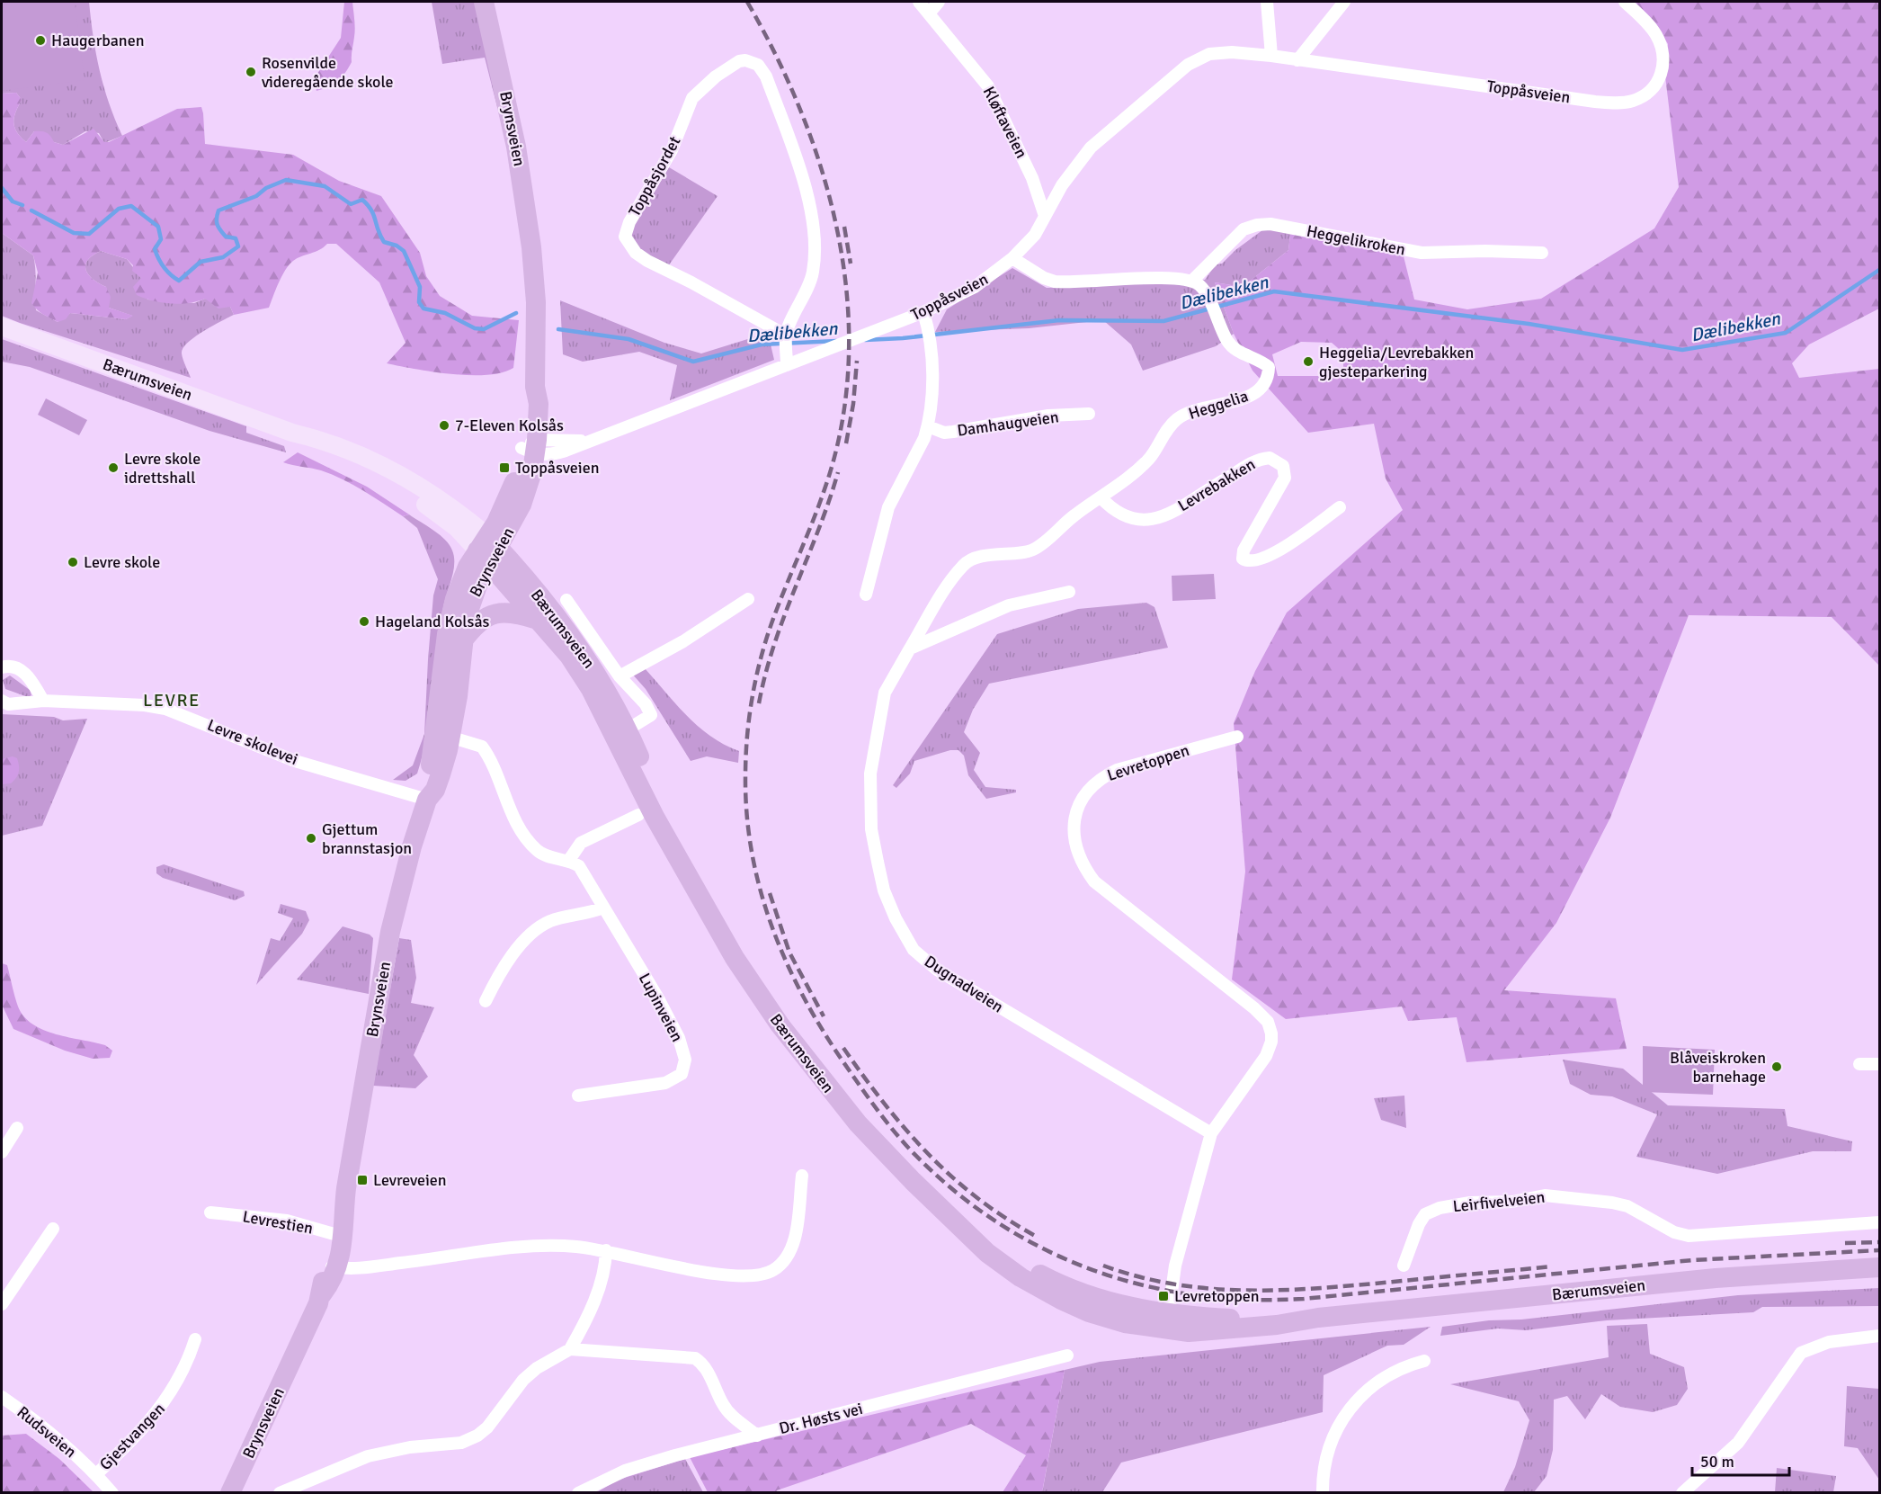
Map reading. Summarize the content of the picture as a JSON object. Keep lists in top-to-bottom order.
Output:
{
  "streets": {
    "main road": ["Brynsveien", "Bærumsveien"],
    "street": [
      "Toppåsveien",
      "Kløftaveien",
      "Toppåsjordet",
      "Heggelikroken",
      "Heggelia",
      "Damhaugveien",
      "Levrebakken",
      "Levre skolevei",
      "Levretoppen",
      "Dugnadveien",
      "Lupinveien",
      "Leirfivelveien",
      "Levrestien",
      "Dr. Høsts vei",
      "Rudsveien",
      "Gjestvangen"
    ]
  },
  "crossings": [
    ["Toppåsveien", "Kløftaveien"],
    ["Toppåsveien", "Brynsveien"],
    ["Toppåsveien", "Toppåsjordet"],
    ["Brynsveien", "Bærumsveien"],
    ["Brynsveien", "Levre skolevei"],
    ["Brynsveien", "Levrestien"],
    ["Heggelikroken", "Heggelia"],
    ["Bærumsveien", "Levretoppen"],
    ["Heggelia", "Levrebakken"],
    ["Heggelia", "Dugnadveien"],
    ["Levretoppen", "Dugnadveien"],
    ["Rudsveien", "Gjestvangen"]
  ],
  "districts": ["LEVRE"],
  "water": ["Dælibekken"],
  "places": {
    "other": [
      "Haugerbanen",
      "Rosenvilde videregående skole",
      "Heggelia/Levrebakken gjesteparkering",
      "7-Eleven Kolsås",
      "Levre skole idrettshall",
      "Levre skole",
      "Hageland Kolsås",
      "Gjettum brannstasjon",
      "Blåveiskroken barnehage"
    ],
    "transit": ["Toppåsveien", "Levreveien", "Levretoppen"]
  },
  "scale_bar": "50 m"
}
